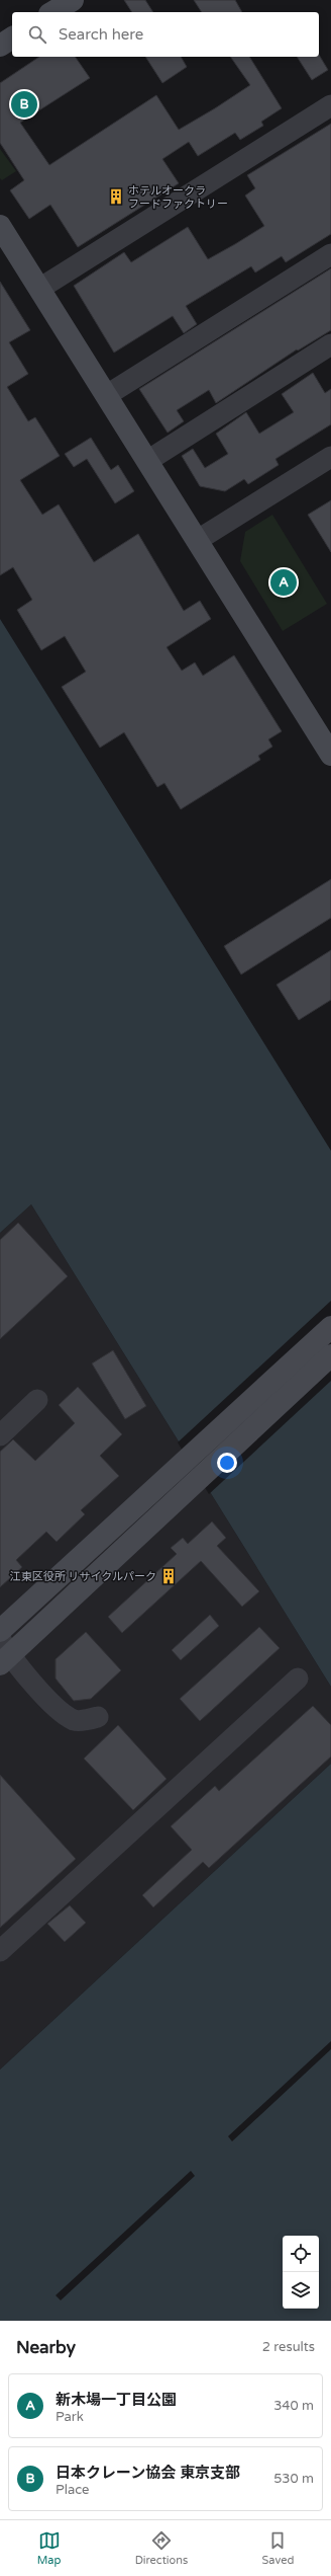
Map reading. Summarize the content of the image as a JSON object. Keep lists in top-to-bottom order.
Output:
{
  "places": {
    "building": ["ホテルオークラ フードファクトリー", "江東区役所 リサイクルパーク"]
  },
  "page": {
    "search": "Search here",
    "pins": ["B", "A"],
    "heading": ["Nearby", "2 results"],
    "list": [
      {
        "mark": "A",
        "name": "新木場一丁目公園",
        "note": "Park",
        "value": "340 m"
      },
      {
        "mark": "B",
        "name": "日本クレーン協会 東京支部",
        "note": "Place",
        "value": "530 m"
      }
    ],
    "nav": ["Map", "Directions", "Saved"]
  }
}
